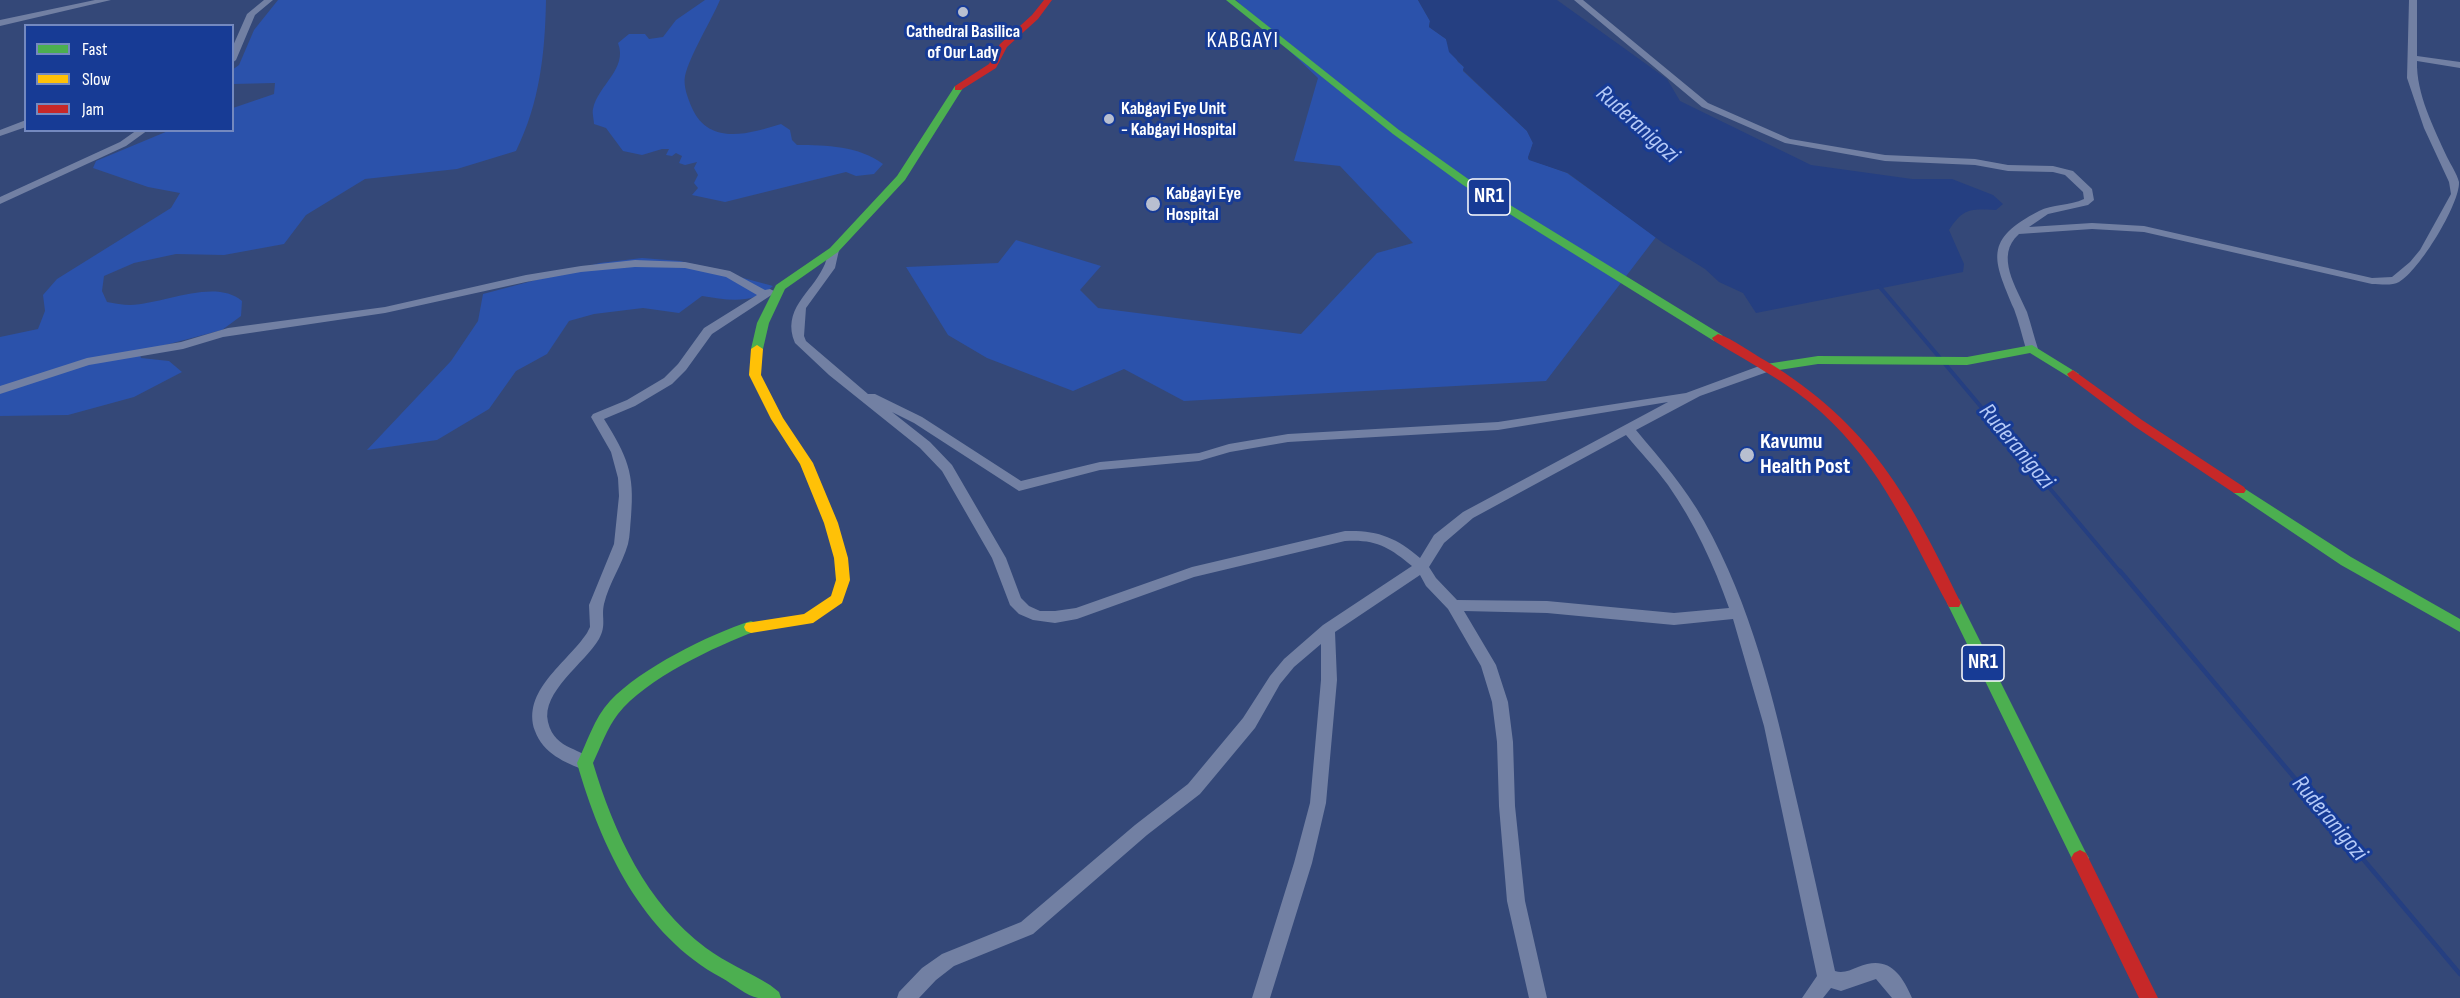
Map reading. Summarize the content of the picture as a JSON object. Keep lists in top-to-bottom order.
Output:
{
  "streets": {
    "main road": ["NR1"]
  },
  "districts": ["KABGAYI"],
  "water": ["Ruderanigozi"],
  "places": [
    "Cathedral Basilica of Our Lady",
    "Kabgayi Eye Unit - Kabgayi Hospital",
    "Kabgayi Eye Hospital",
    "Kavumu Health Post"
  ],
  "legend": ["Fast", "Slow", "Jam"]
}
